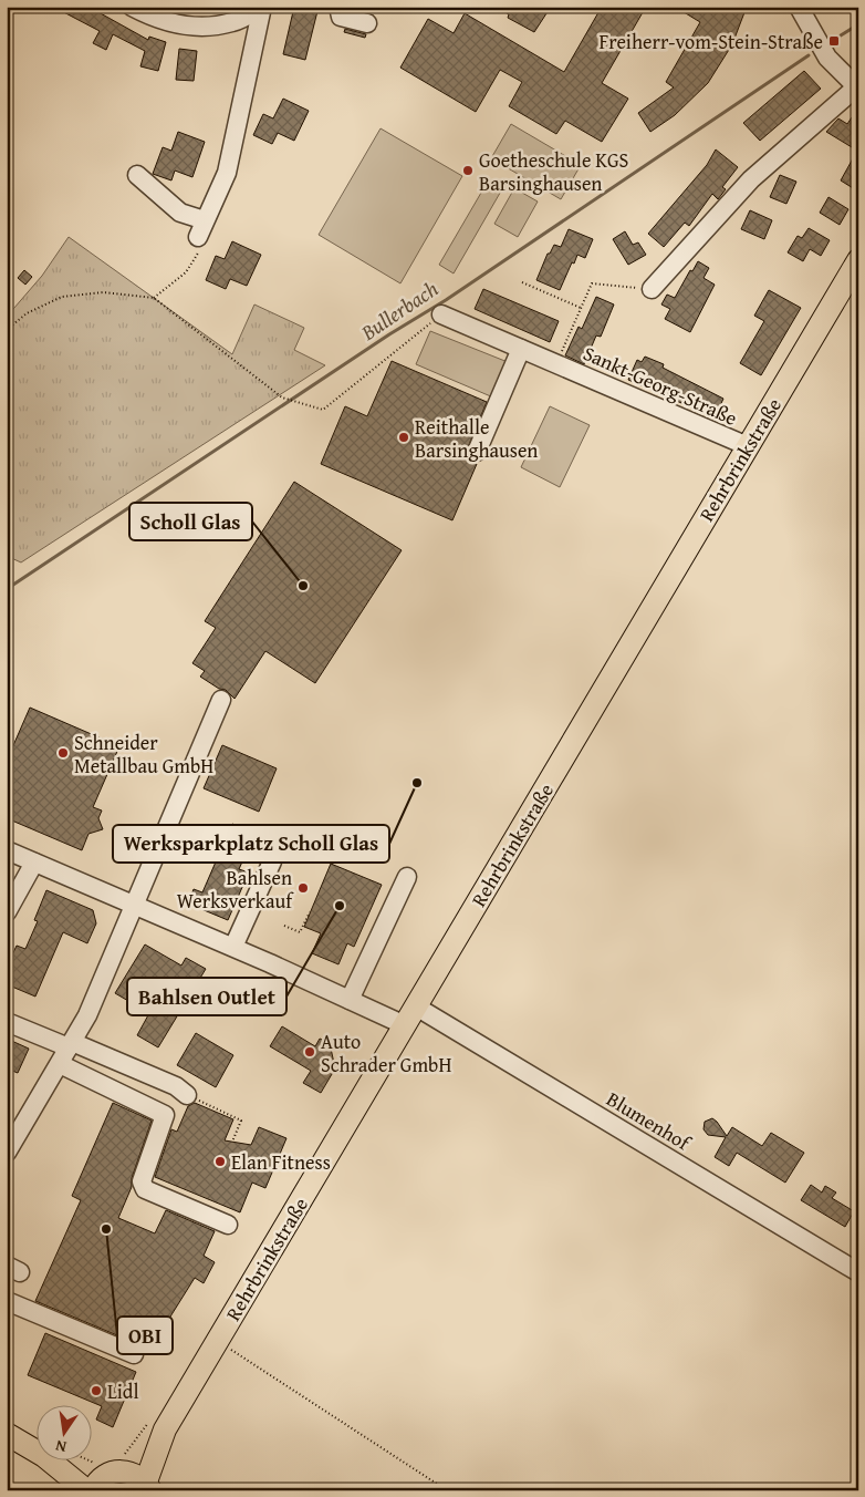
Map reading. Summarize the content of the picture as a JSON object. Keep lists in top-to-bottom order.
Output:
{
  "streets": {
    "main road": ["Rehrbrinkstraße"],
    "street": ["Sankt-Georg-Straße", "Blumenhof"]
  },
  "crossings": [
    ["Sankt-Georg-Straße", "Rehrbrinkstraße"],
    ["Rehrbrinkstraße", "Blumenhof"]
  ],
  "water": ["Bullerbach"],
  "places": {
    "transit": ["Freiherr-vom-Stein-Straße"],
    "other": [
      "Goetheschule KGS Barsinghausen",
      "Reithalle Barsinghausen",
      "Scholl Glas",
      "Schneider Metallbau GmbH",
      "Werksparkplatz Scholl Glas",
      "Bahlsen Werksverkauf",
      "Bahlsen Outlet",
      "Auto Schrader GmbH",
      "Elan Fitness",
      "OBI",
      "Lidl"
    ]
  },
  "north": "bottom"
}
